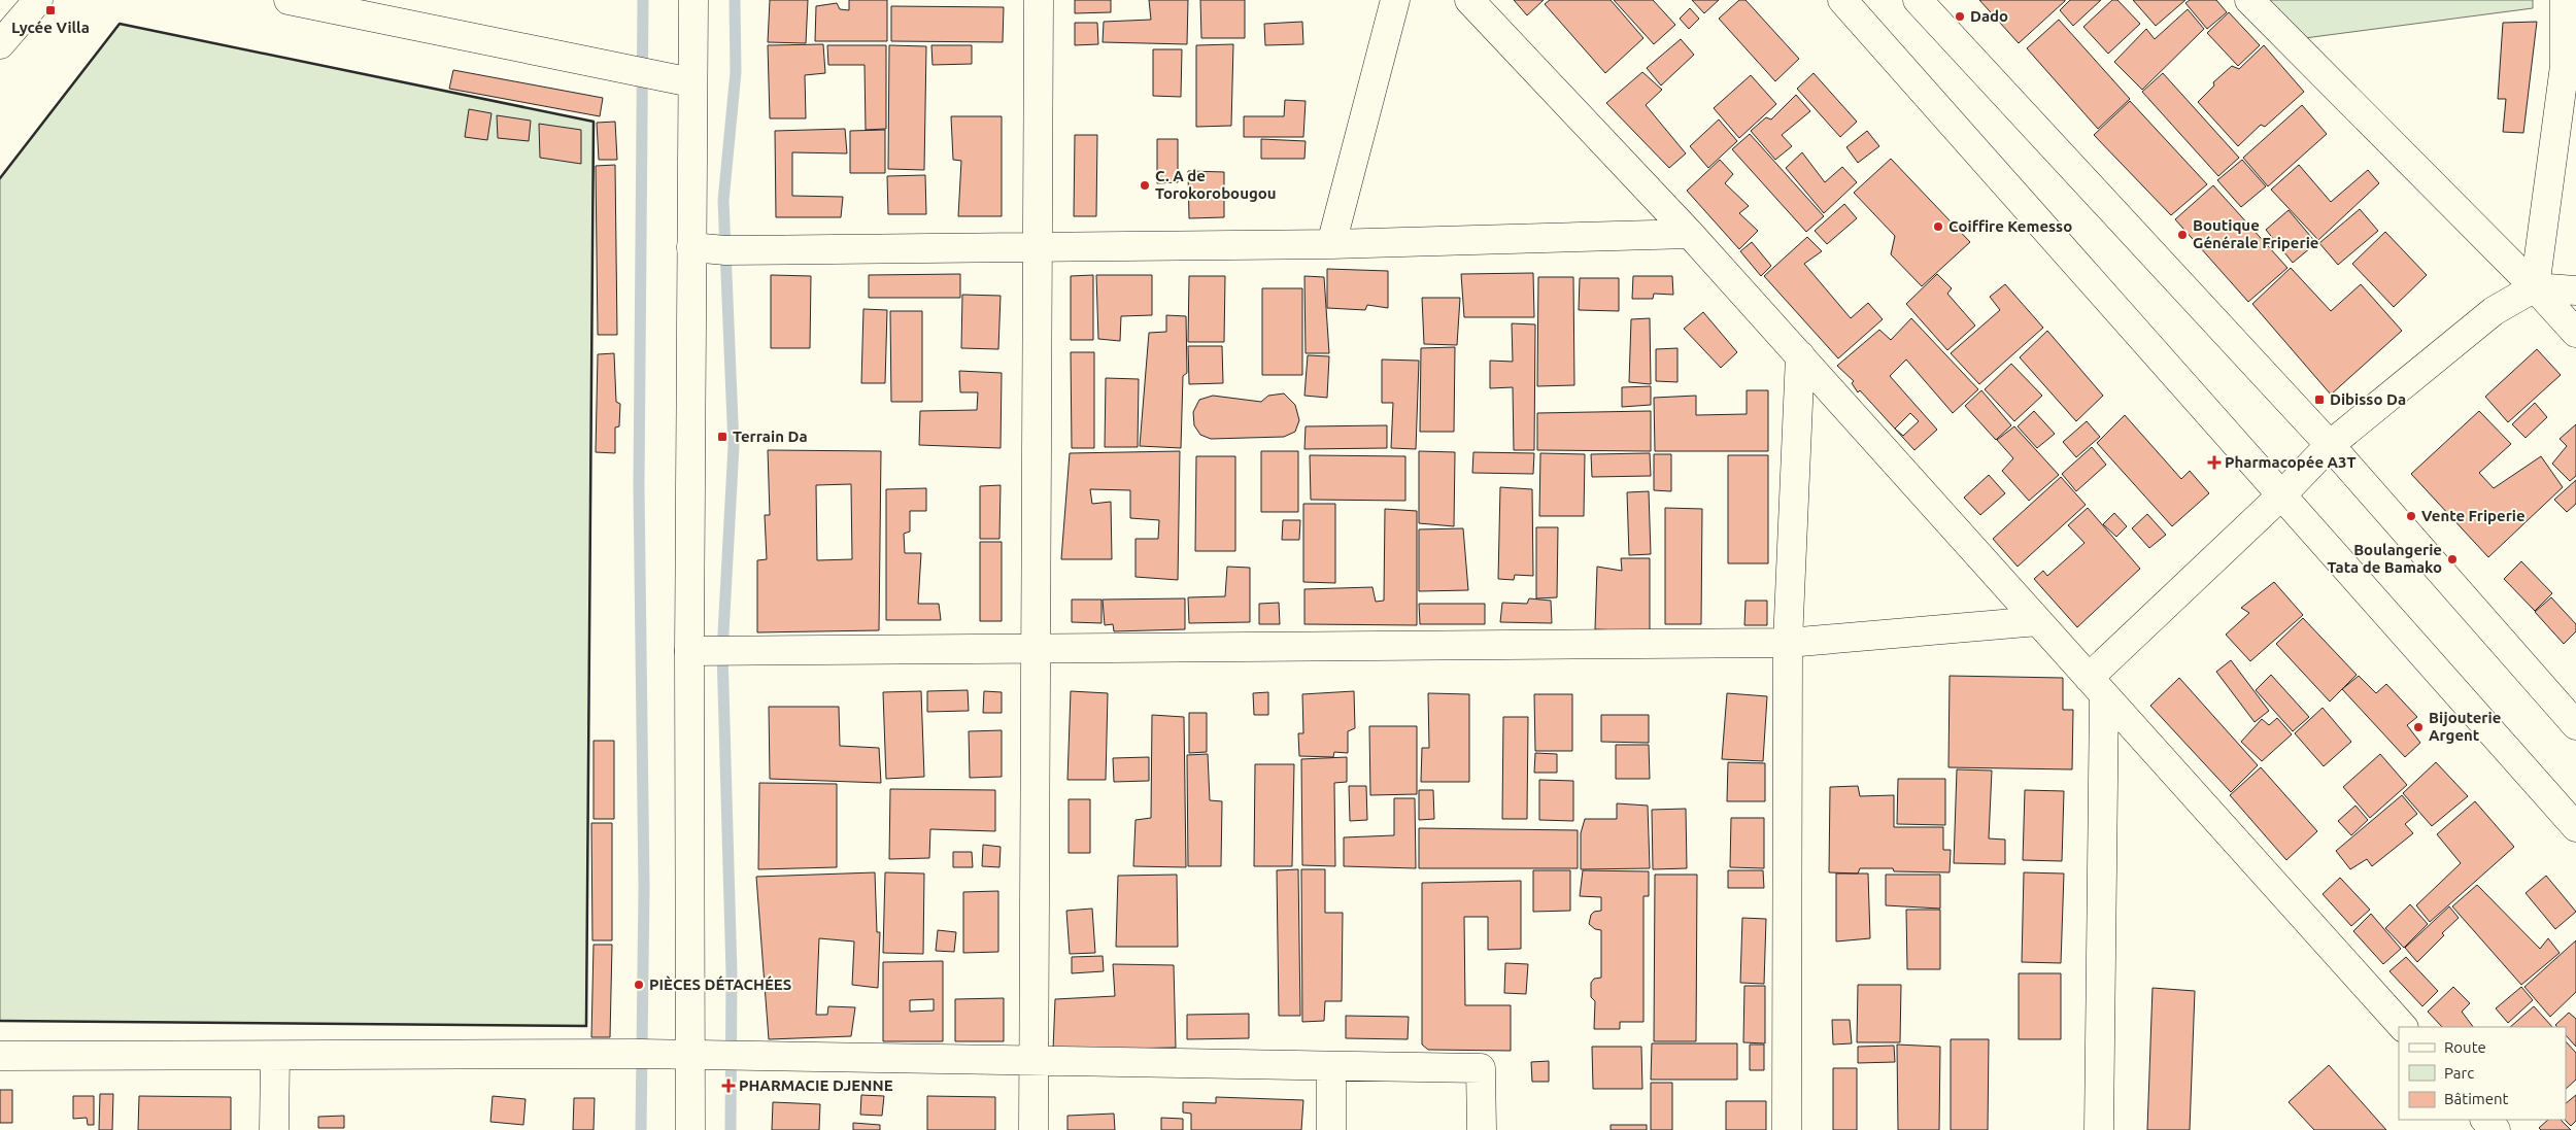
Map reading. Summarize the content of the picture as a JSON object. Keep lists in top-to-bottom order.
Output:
{
  "places": {
    "transit": ["Lycée Villa", "Dibisso Da", "Terrain Da"],
    "other": [
      "Dado",
      "C. A de Torokorobougou",
      "Coiffire Kemesso",
      "Boutique Générale Friperie",
      "Vente Friperie",
      "Boulangerie Tata de Bamako",
      "Bijouterie Argent",
      "PIÈCES DÉTACHÉES"
    ],
    "health": ["Pharmacopée A3T", "PHARMACIE DJENNE"]
  },
  "legend": ["Route", "Parc", "Bâtiment"]
}
